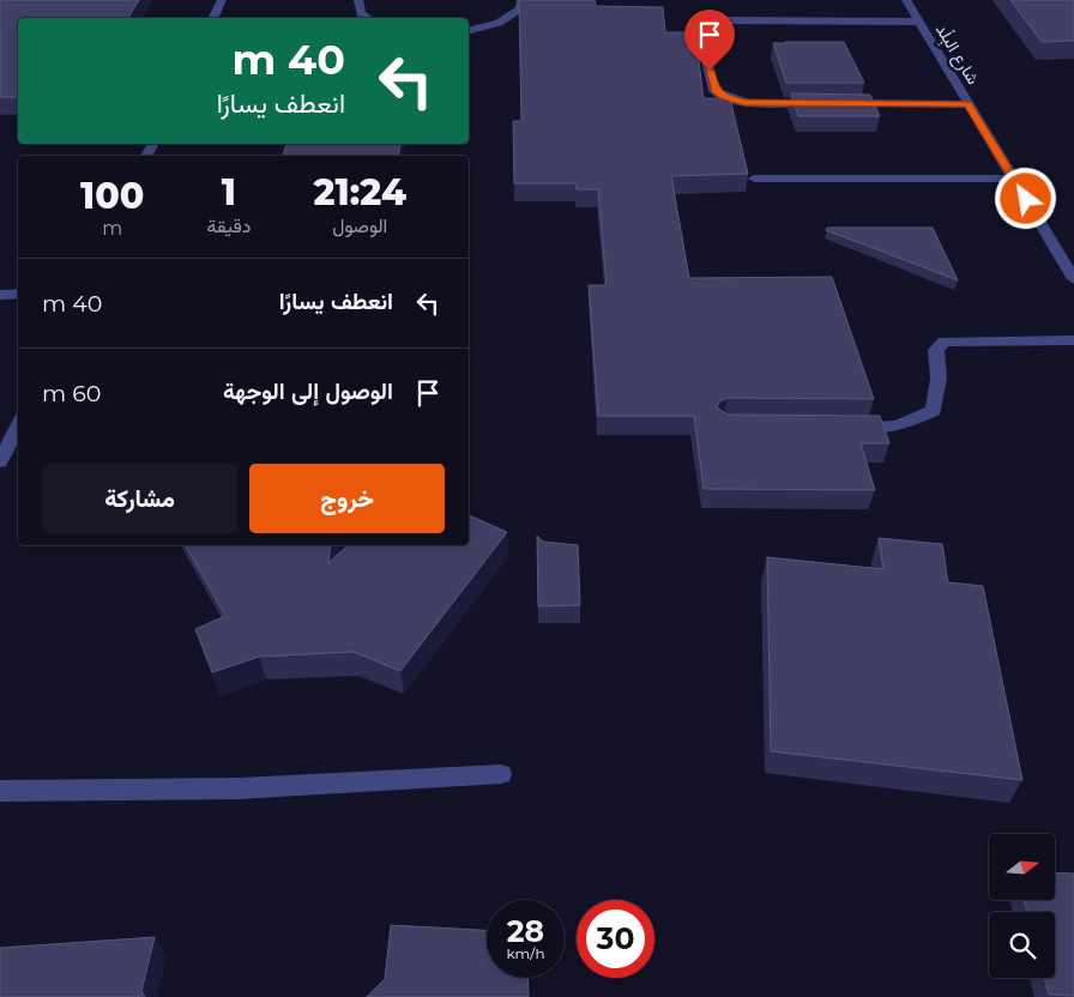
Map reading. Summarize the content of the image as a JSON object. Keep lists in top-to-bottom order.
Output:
{
  "streets": {
    "street": ["شارع البِلْد"]
  },
  "north": "right",
  "page": {
    "turn": ["40 m", "انعطف يسارًا"],
    "eta": [
      "21:24",
      "الوصول",
      "1",
      "دقيقة",
      "100",
      "m"
    ],
    "list": [
      {
        "name": "انعطف يسارًا",
        "value": "40 m"
      },
      {
        "name": "الوصول إلى الوجهة",
        "value": "60 m"
      }
    ],
    "buttons": ["خروج", "مشاركة"],
    "speed": "28 km/h",
    "limit": "30"
  }
}
